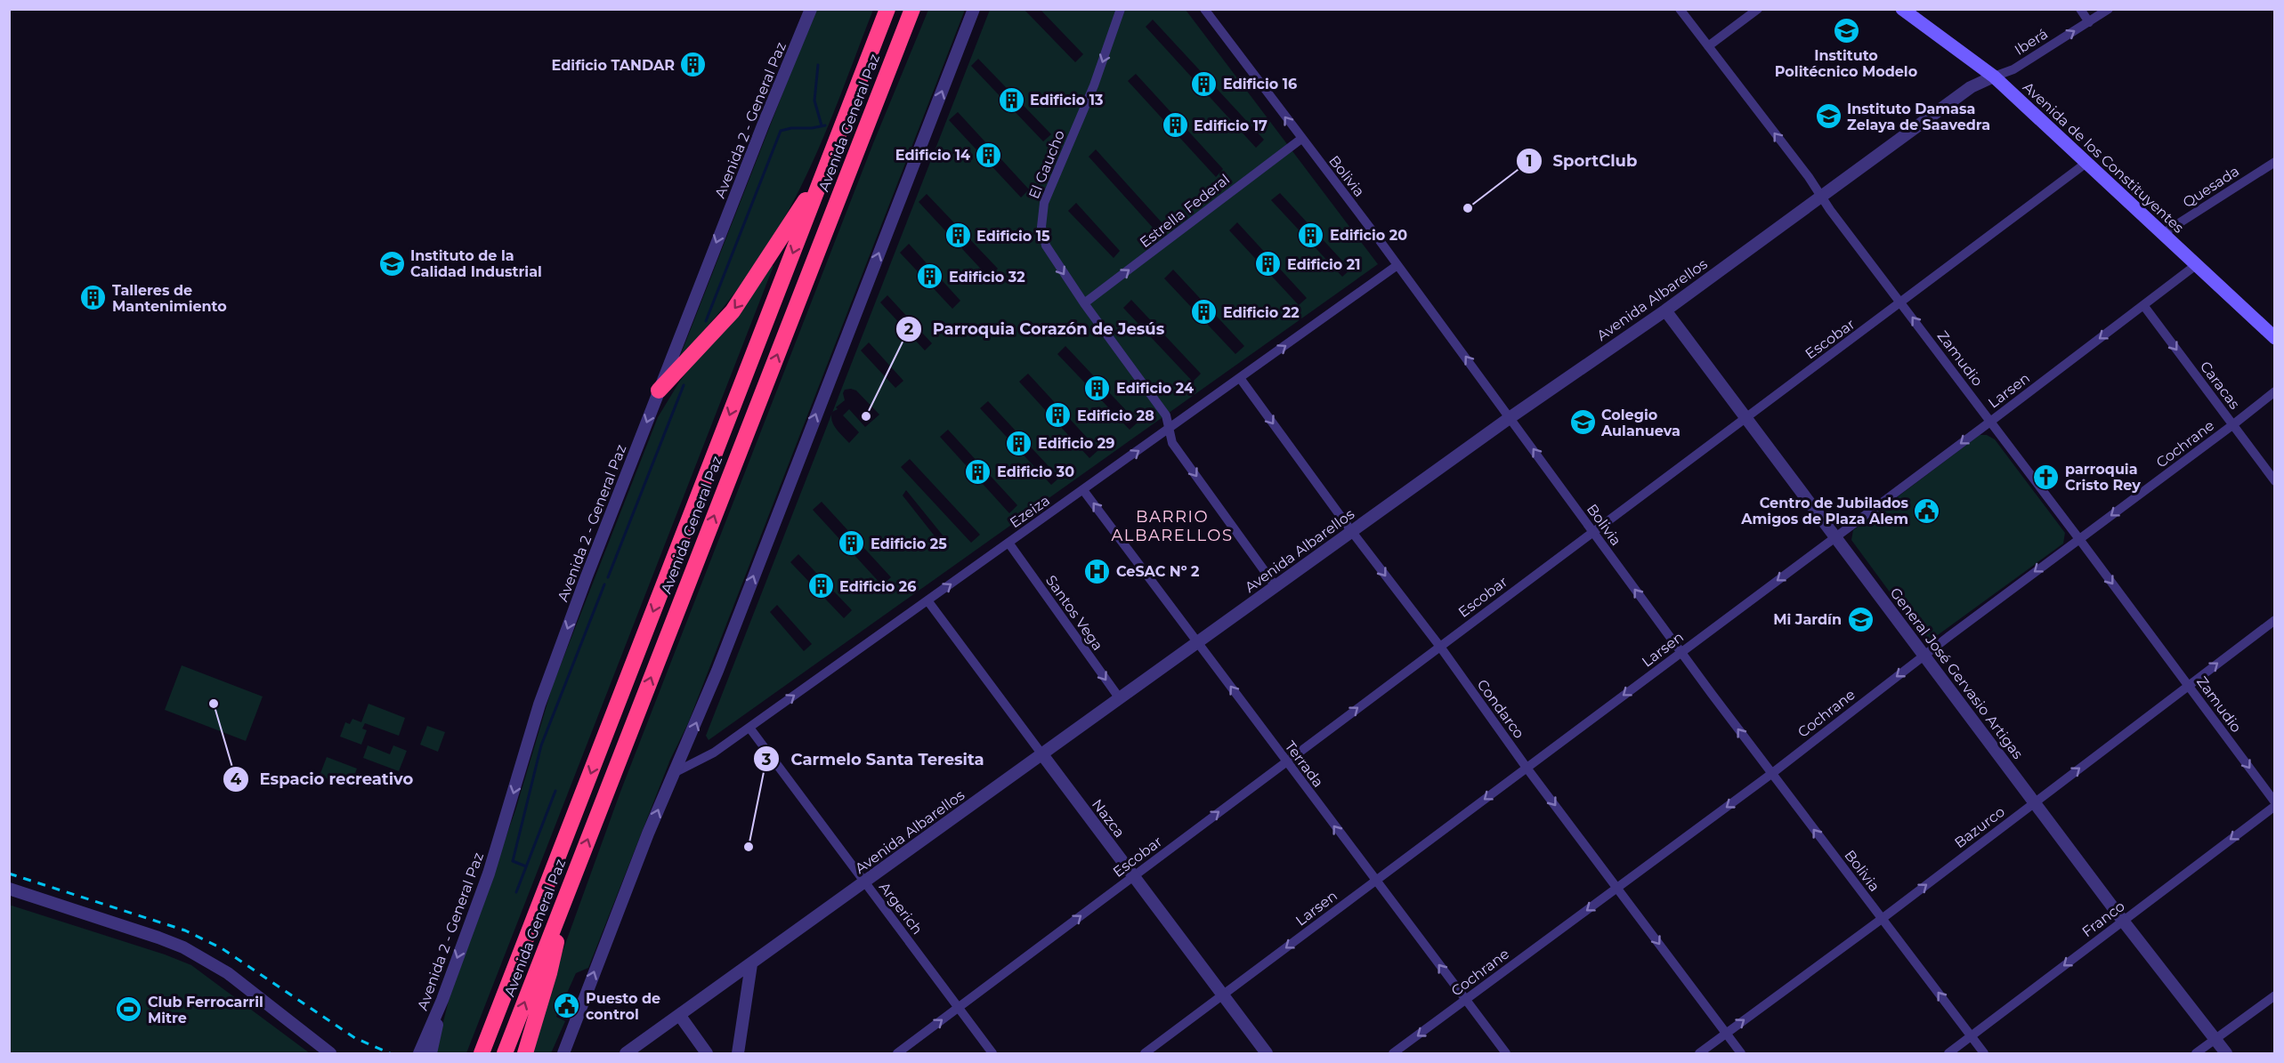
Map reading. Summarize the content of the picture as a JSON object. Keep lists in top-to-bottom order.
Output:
{
  "streets": {
    "highway": ["Avenida General Paz"],
    "main road": ["Avenida de los Constituyentes"],
    "street": [
      "Iberá",
      "Avenida 2 - General Paz",
      "El Gaucho",
      "Bolivia",
      "Quesada",
      "Estrella Federal",
      "Avenida Albarellos",
      "Escobar",
      "Zamudio",
      "Caracas",
      "Larsen",
      "Cochrane",
      "Ezeiza",
      "Santos Vega",
      "General José Gervasio Artigas",
      "Condarco",
      "Terrada",
      "Nazca",
      "Bazurco",
      "Argerich",
      "Franco"
    ]
  },
  "crossings": [
    ["Iberá", "Avenida de los Constituyentes"],
    ["Iberá", "Avenida Albarellos"],
    ["Avenida de los Constituyentes", "Quesada"],
    ["Avenida de los Constituyentes", "Avenida Albarellos"],
    ["Avenida de los Constituyentes", "Escobar"],
    ["Avenida de los Constituyentes", "Larsen"],
    ["El Gaucho", "Estrella Federal"],
    ["El Gaucho", "Avenida Albarellos"],
    ["El Gaucho", "Ezeiza"],
    ["Bolivia", "Estrella Federal"],
    ["Bolivia", "Avenida Albarellos"],
    ["Bolivia", "Escobar"],
    ["Bolivia", "Larsen"],
    ["Bolivia", "Cochrane"],
    ["Bolivia", "Ezeiza"],
    ["Bolivia", "Bazurco"],
    ["Bolivia", "Franco"],
    ["Avenida Albarellos", "Zamudio"],
    ["Avenida Albarellos", "Santos Vega"],
    ["Avenida Albarellos", "General José Gervasio Artigas"],
    ["Avenida Albarellos", "Condarco"],
    ["Avenida Albarellos", "Terrada"],
    ["Avenida Albarellos", "Nazca"],
    ["Avenida Albarellos", "Argerich"],
    ["Escobar", "Zamudio"],
    ["Escobar", "General José Gervasio Artigas"],
    ["Escobar", "Condarco"],
    ["Escobar", "Terrada"],
    ["Escobar", "Nazca"],
    ["Escobar", "Argerich"],
    ["Zamudio", "Larsen"],
    ["Zamudio", "Cochrane"],
    ["Zamudio", "Bazurco"],
    ["Zamudio", "Franco"],
    ["Caracas", "Larsen"],
    ["Caracas", "Cochrane"],
    ["Larsen", "General José Gervasio Artigas"],
    ["Larsen", "Condarco"],
    ["Larsen", "Terrada"],
    ["Larsen", "Nazca"],
    ["Cochrane", "General José Gervasio Artigas"],
    ["Cochrane", "Condarco"],
    ["Cochrane", "Terrada"],
    ["Ezeiza", "Santos Vega"],
    ["Ezeiza", "Condarco"],
    ["Ezeiza", "Terrada"],
    ["Ezeiza", "Nazca"],
    ["Ezeiza", "Argerich"],
    ["General José Gervasio Artigas", "Bazurco"],
    ["General José Gervasio Artigas", "Franco"],
    ["Condarco", "Bazurco"]
  ],
  "one_way": [
    "Iberá",
    "Avenida 2 - General Paz",
    "El Gaucho",
    "Bolivia",
    "Estrella Federal",
    "Escobar",
    "Caracas",
    "Larsen",
    "Cochrane",
    "Ezeiza",
    "Santos Vega",
    "Condarco",
    "Terrada",
    "Bazurco",
    "Franco"
  ],
  "districts": ["BARRIO ALBARELLOS"],
  "places": {
    "school or university": [
      "Instituto Politécnico Modelo",
      "Instituto Damasa Zelaya de Saavedra",
      "Instituto de la Calidad Industrial",
      "Colegio Aulanueva",
      "Mi Jardín"
    ],
    "building": [
      "Edificio TANDAR",
      "Edificio 16",
      "Edificio 13",
      "Edificio 17",
      "Edificio 14",
      "Edificio 20",
      "Edificio 15",
      "Edificio 21",
      "Edificio 32",
      "Talleres de Mantenimiento",
      "Edificio 22",
      "Edificio 24",
      "Edificio 28",
      "Edificio 29",
      "Edificio 30",
      "Edificio 25",
      "Edificio 26"
    ],
    "other": [
      "SportClub",
      "Parroquia Corazón de Jesús",
      "Espacio recreativo",
      "Carmelo Santa Teresita"
    ],
    "church": ["parroquia Cristo Rey"],
    "public building": ["Centro de Jubilados Amigos de Plaza Alem", "Puesto de control"],
    "hospital": ["CeSAC Nº 2"],
    "sports": ["Club Ferrocarril Mitre"]
  }
}
